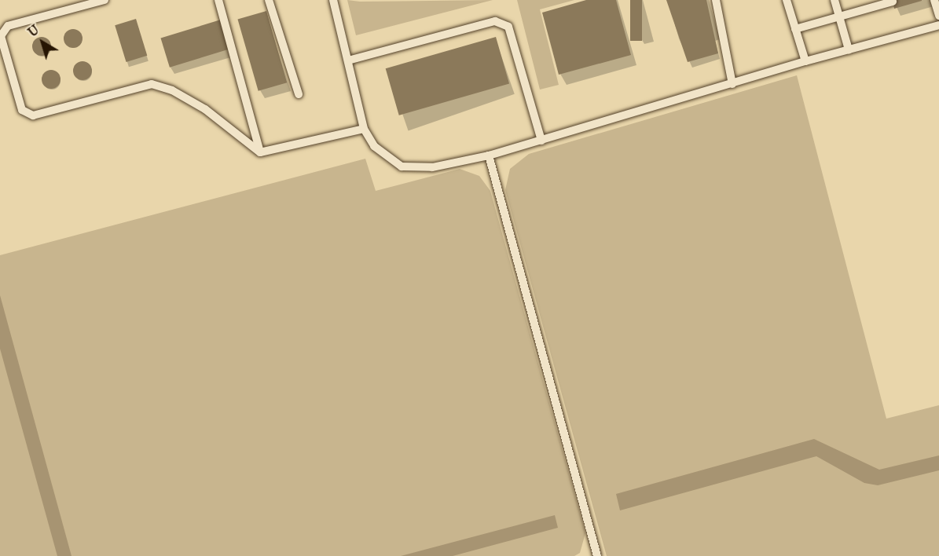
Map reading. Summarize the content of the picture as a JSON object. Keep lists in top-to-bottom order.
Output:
{
  "north": "top left"
}
